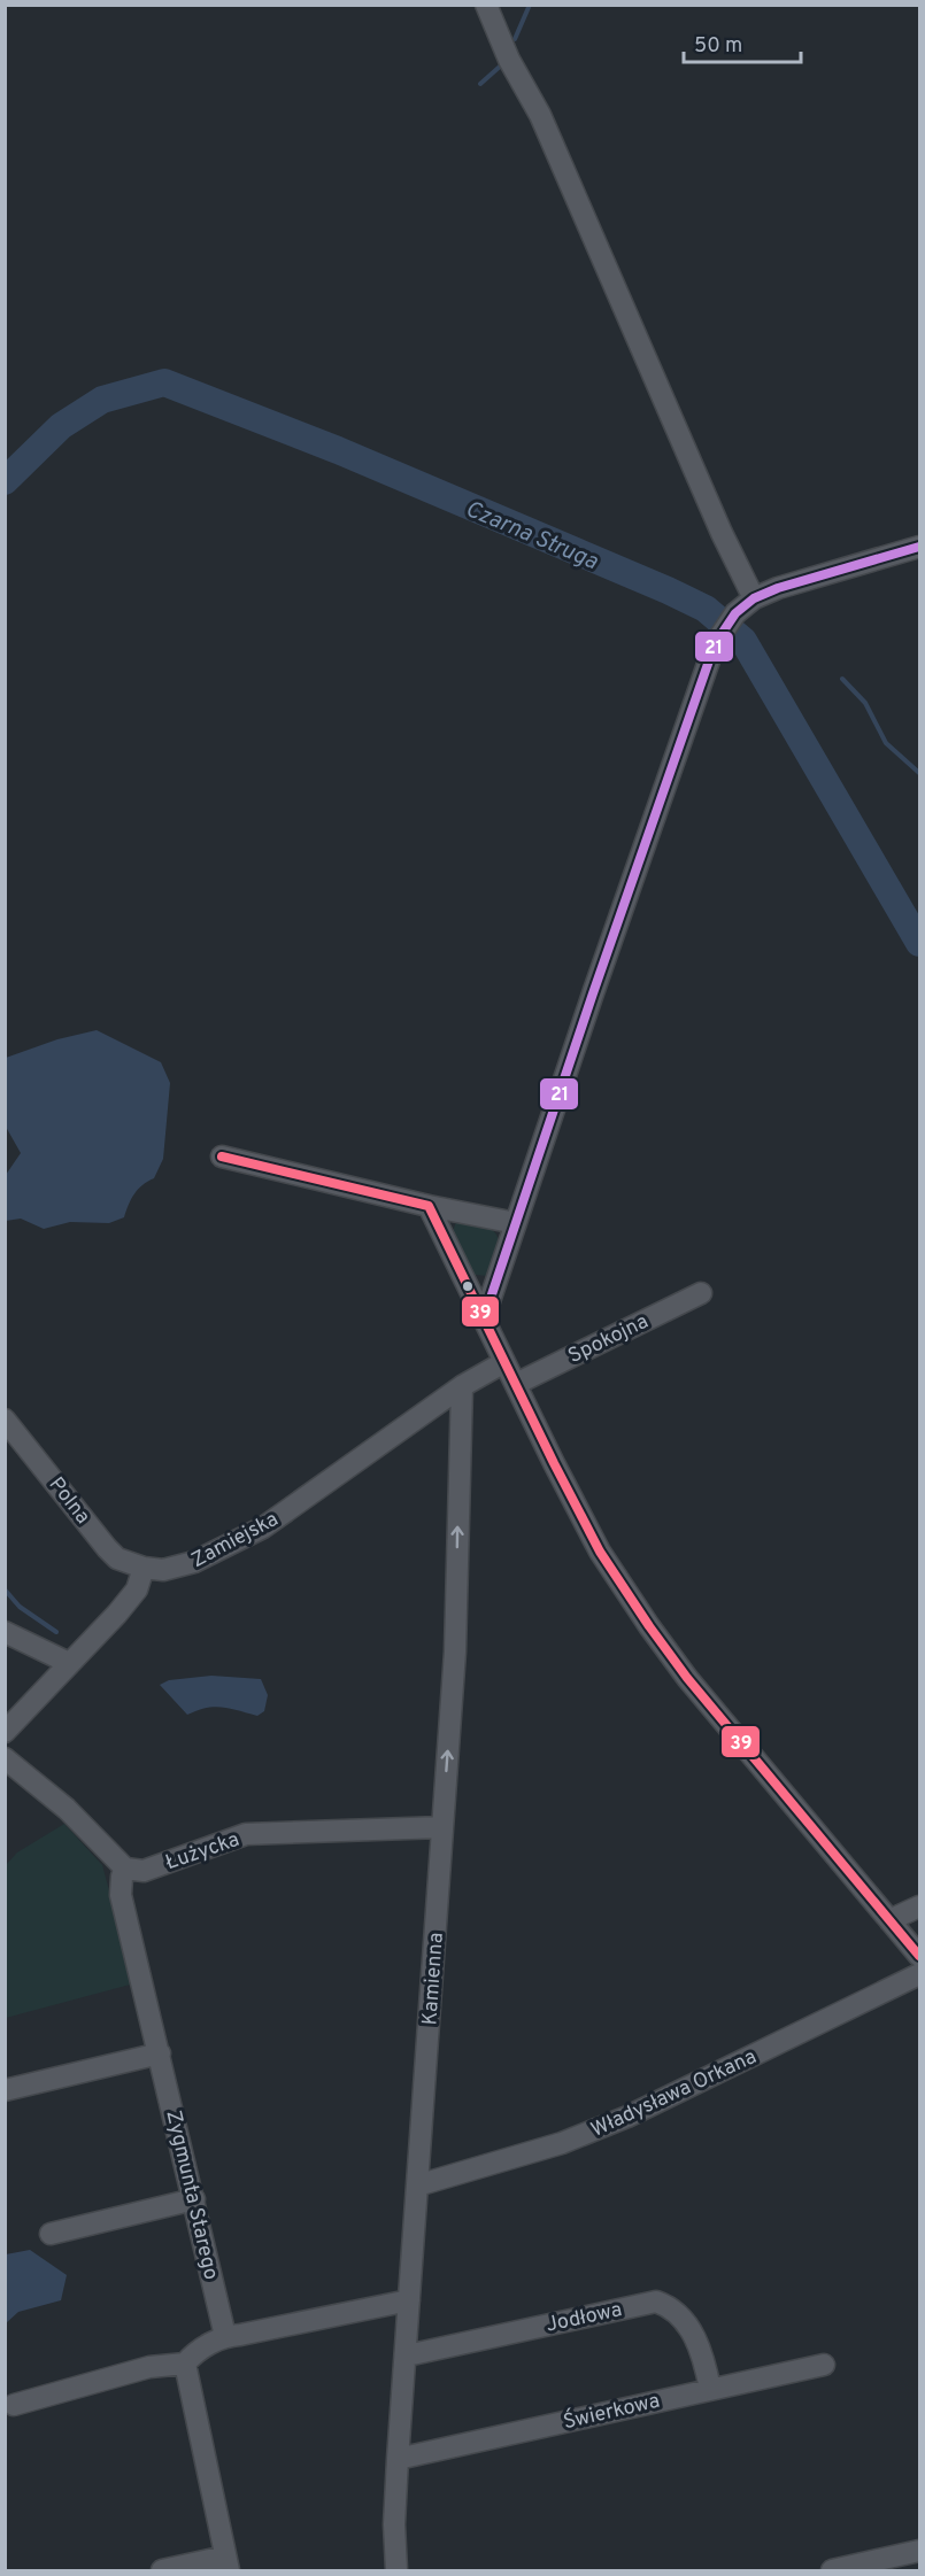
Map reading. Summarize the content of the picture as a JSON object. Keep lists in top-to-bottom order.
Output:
{
  "streets": {
    "street": [
      "Spokojna",
      "Polna",
      "Zamiejska",
      "Łużycka",
      "Kamienna",
      "Władysława Orkana",
      "Zygmunta Starego",
      "Jodłowa",
      "Świerkowa"
    ]
  },
  "crossings": [
    ["Polna", "Zamiejska"],
    ["Zamiejska", "Kamienna"],
    ["Łużycka", "Kamienna"],
    ["Łużycka", "Zygmunta Starego"],
    ["Kamienna", "Władysława Orkana"],
    ["Kamienna", "Jodłowa"],
    ["Kamienna", "Świerkowa"],
    ["Jodłowa", "Świerkowa"]
  ],
  "one_way": ["Kamienna"],
  "water": ["Czarna Struga"],
  "lines": ["transit line 21", "transit line 39"],
  "scale_bar": "50 m"
}
